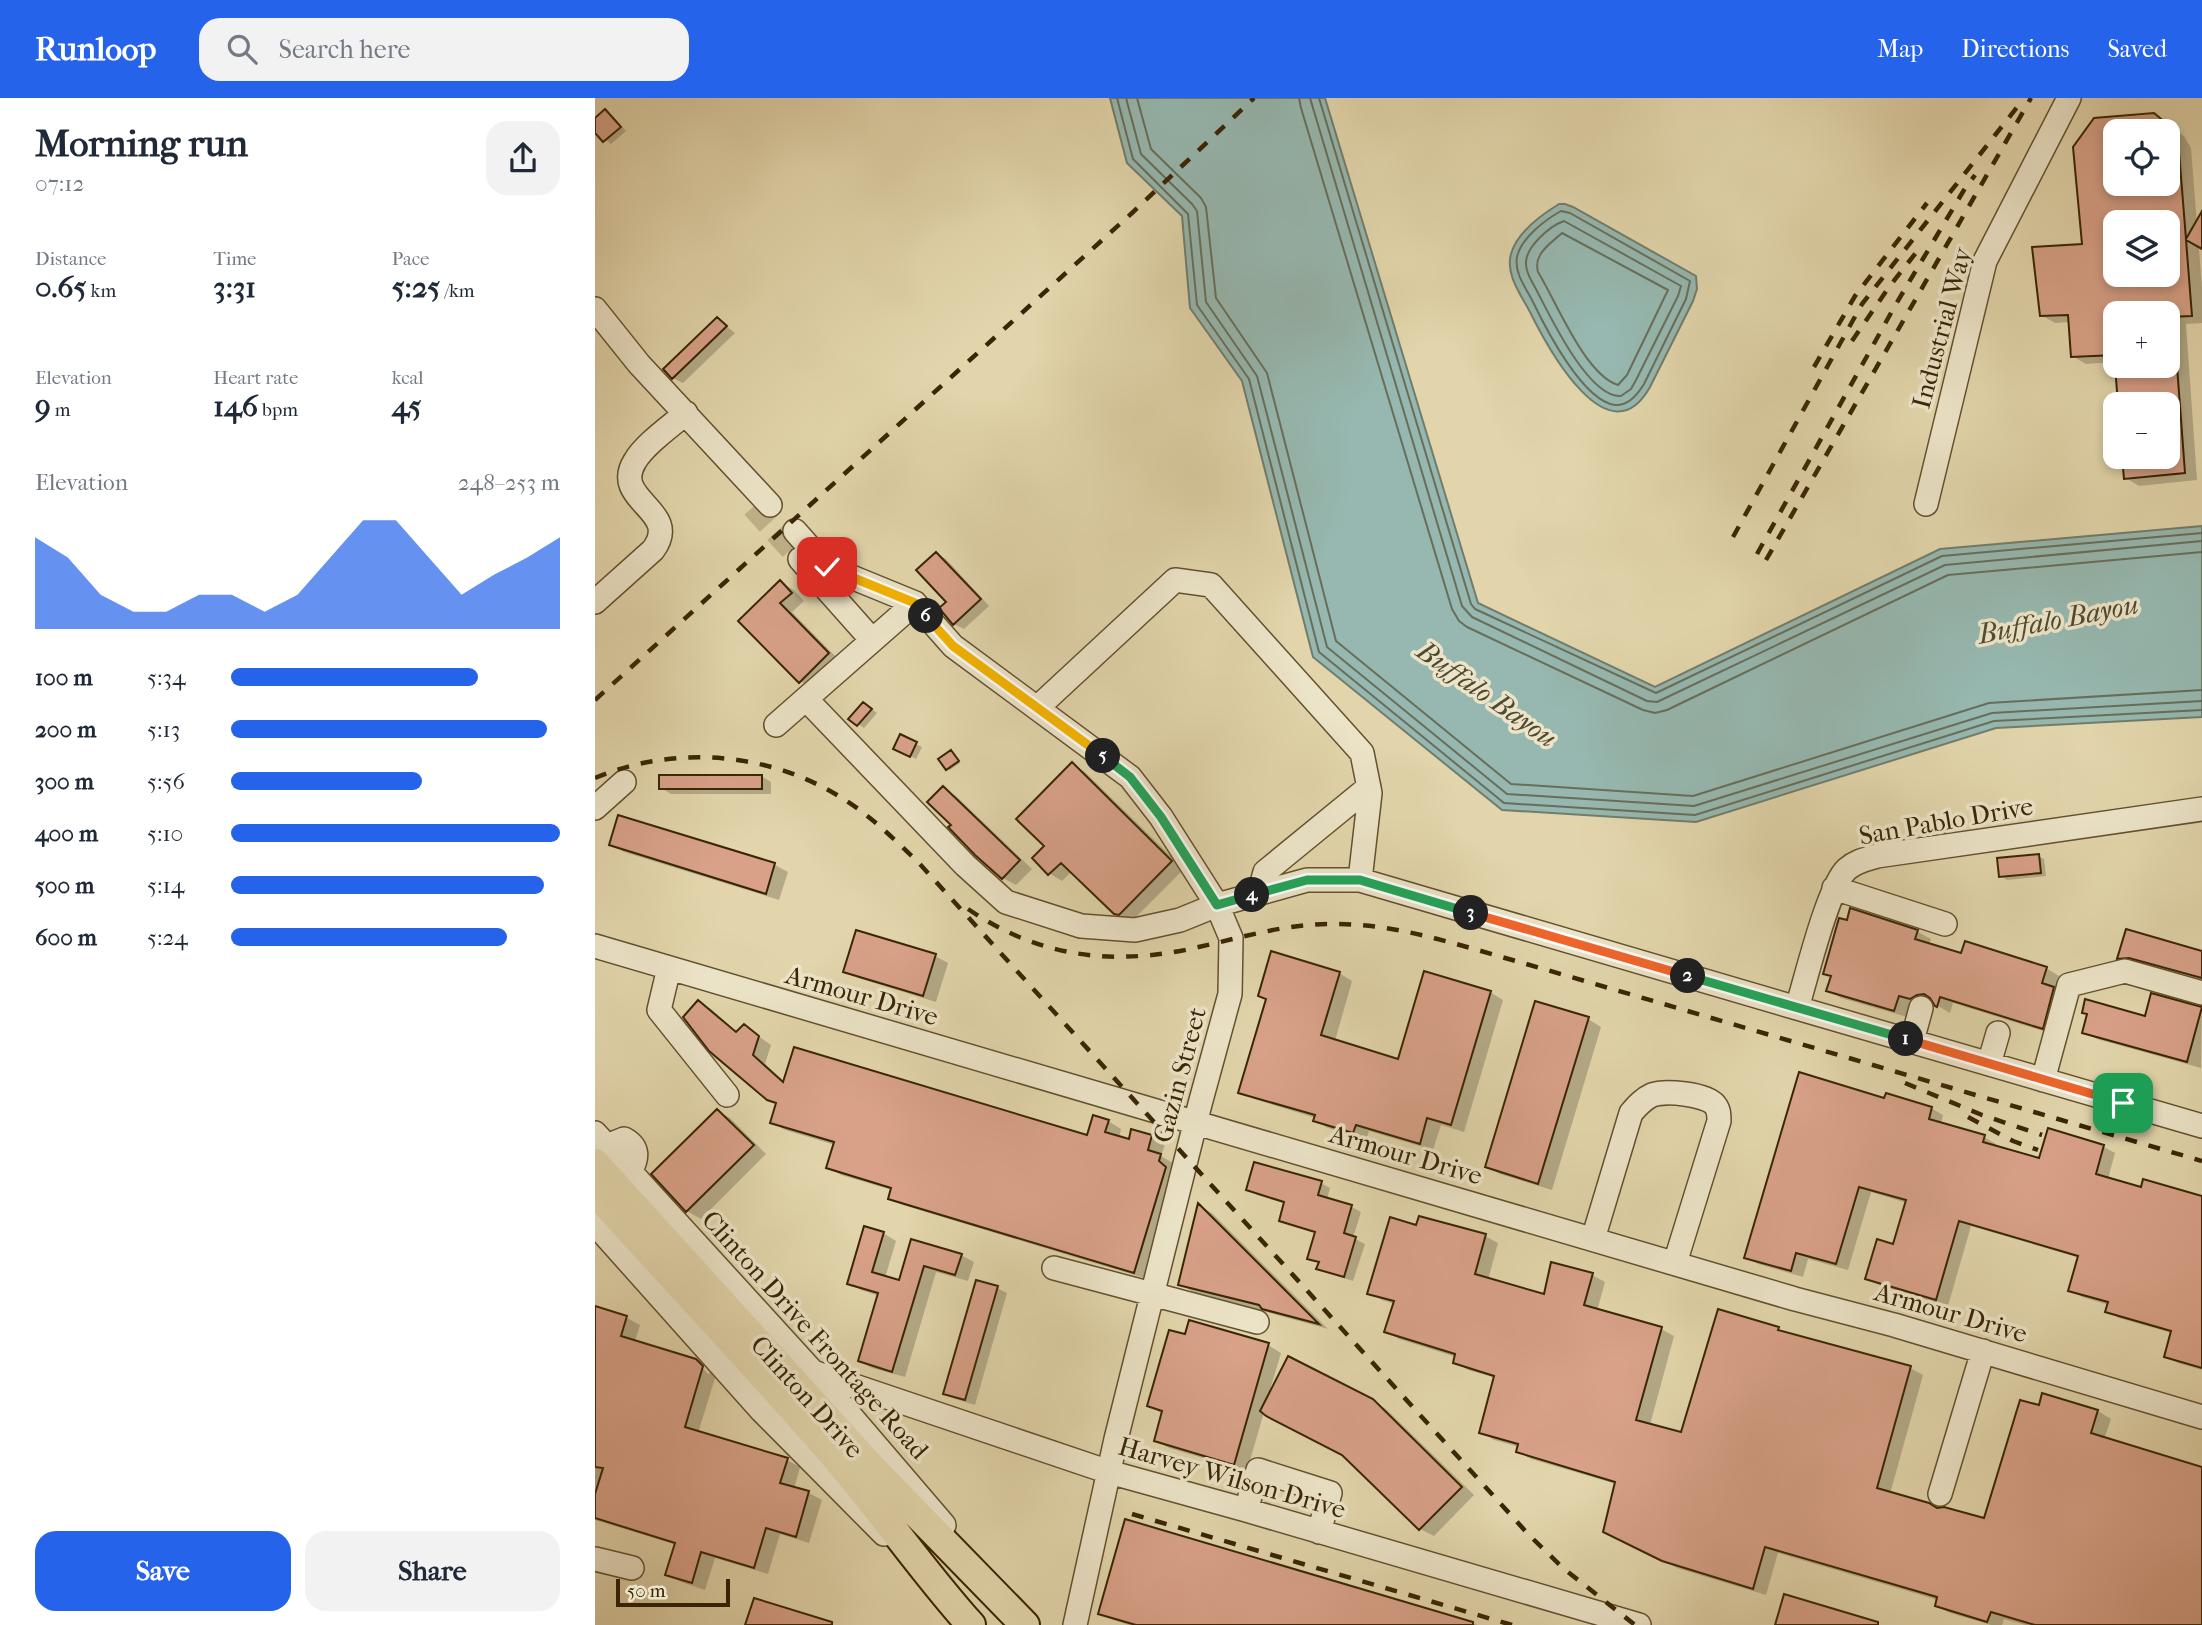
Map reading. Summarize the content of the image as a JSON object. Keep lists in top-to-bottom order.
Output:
{
  "streets": {
    "main road": ["Clinton Drive"],
    "street": [
      "Industrial Way",
      "San Pablo Drive",
      "Armour Drive",
      "Gazin Street",
      "Clinton Drive Frontage Road",
      "Harvey Wilson Drive"
    ]
  },
  "crossings": [
    ["Armour Drive", "Gazin Street"],
    ["Gazin Street", "Harvey Wilson Drive"],
    ["Clinton Drive Frontage Road", "Clinton Drive"],
    ["Clinton Drive Frontage Road", "Harvey Wilson Drive"]
  ],
  "water": ["Buffalo Bayou"],
  "scale_bar": "50 m",
  "page": {
    "header": "Runloop",
    "search": "Search here",
    "nav": ["Map", "Directions", "Saved"],
    "heading": ["Morning run", "07:12"],
    "map_buttons": ["+", "−"],
    "stats": [
      ["Distance", "0.65 km"],
      ["Time", "3:31"],
      ["Pace", "5:25 /km"],
      ["Elevation", "9 m"],
      ["Heart rate", "146 bpm"],
      ["kcal", "45"]
    ],
    "chart": ["Elevation", "248–253 m"],
    "pins": [
      "6",
      "5",
      "4",
      "3",
      "2",
      "1"
    ],
    "list": [
      {
        "name": "100 m",
        "note": "5:34"
      },
      {
        "name": "200 m",
        "note": "5:13"
      },
      {
        "name": "300 m",
        "note": "5:56"
      },
      {
        "name": "400 m",
        "note": "5:10"
      },
      {
        "name": "500 m",
        "note": "5:14"
      },
      {
        "name": "600 m",
        "note": "5:24"
      }
    ],
    "buttons": ["Save", "Share"],
    "scale": "50 m"
  }
}
